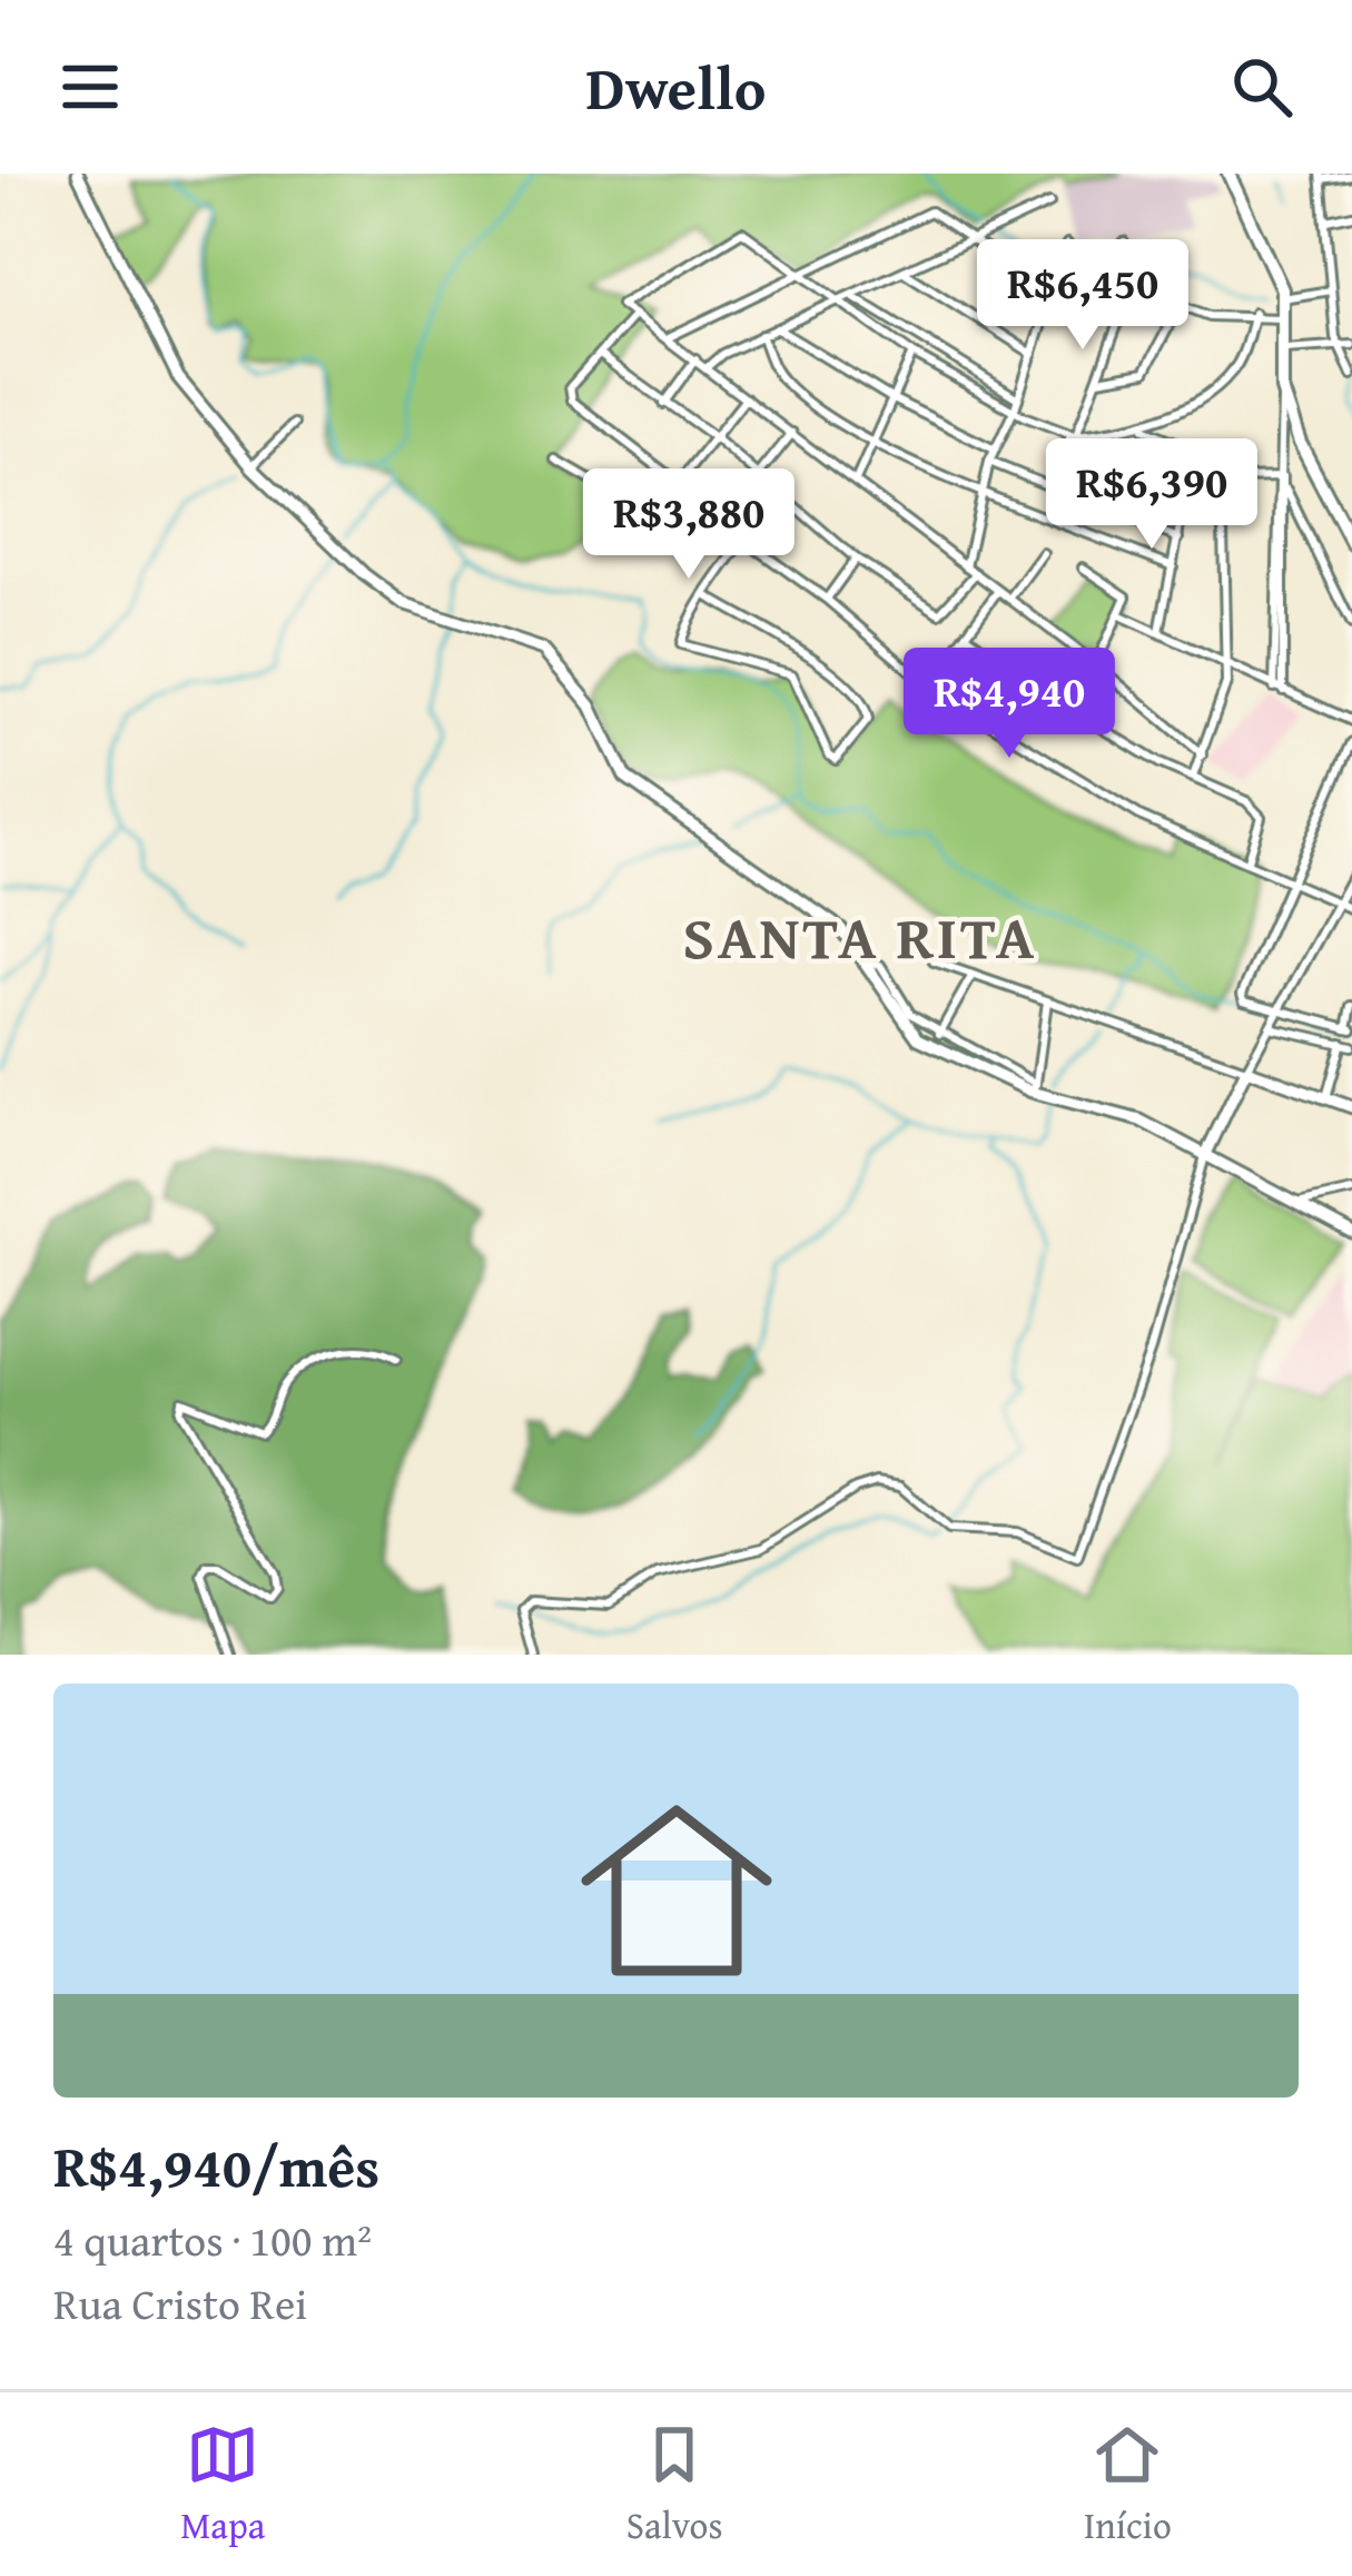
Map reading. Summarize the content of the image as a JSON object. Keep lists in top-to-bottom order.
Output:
{
  "districts": ["SANTA RITA"],
  "page": {
    "header": "Dwello",
    "price": [
      "R$6,450",
      "R$6,390",
      "R$3,880",
      "R$4,940"
    ],
    "list": [
      {
        "name": "R$4,940/mês",
        "note": "4 quartos · 100 m² · Rua Cristo Rei"
      }
    ],
    "tabs": ["Mapa", "Salvos", "Início"]
  }
}
